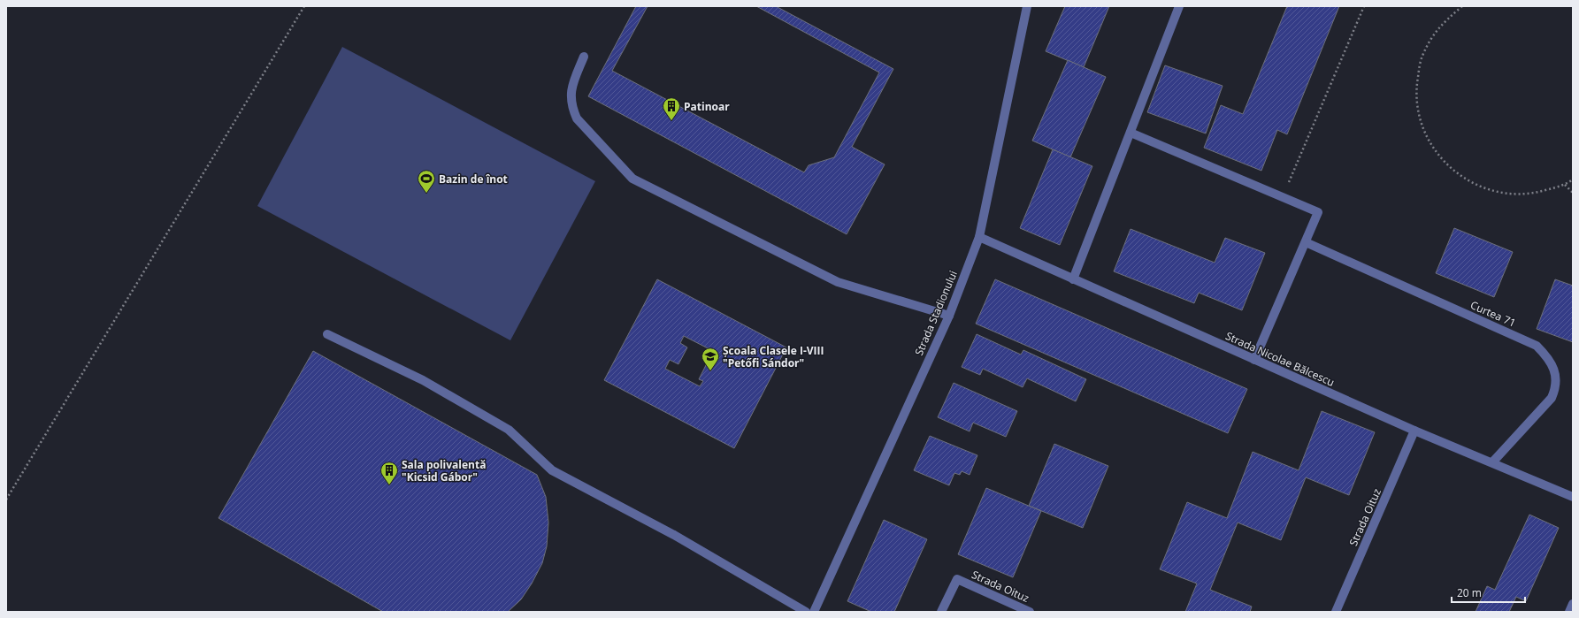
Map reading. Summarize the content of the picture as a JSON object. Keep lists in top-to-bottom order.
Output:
{
  "streets": {
    "street": [
      "Strada Stadionului",
      "Curtea 71",
      "Strada Nicolae Bălcescu",
      "Strada Oituz"
    ]
  },
  "crossings": [
    ["Strada Stadionului", "Strada Nicolae Bălcescu"],
    ["Curtea 71", "Strada Nicolae Bălcescu"],
    ["Strada Nicolae Bălcescu", "Strada Oituz"]
  ],
  "places": {
    "building": ["Patinoar", "Sala polivalentă \"Kicsid Gábor\""],
    "sports": ["Bazin de înot"],
    "school or university": ["Școala Clasele I-VIII \"Petőfi Sándor\""]
  },
  "scale_bar": "20 m"
}
